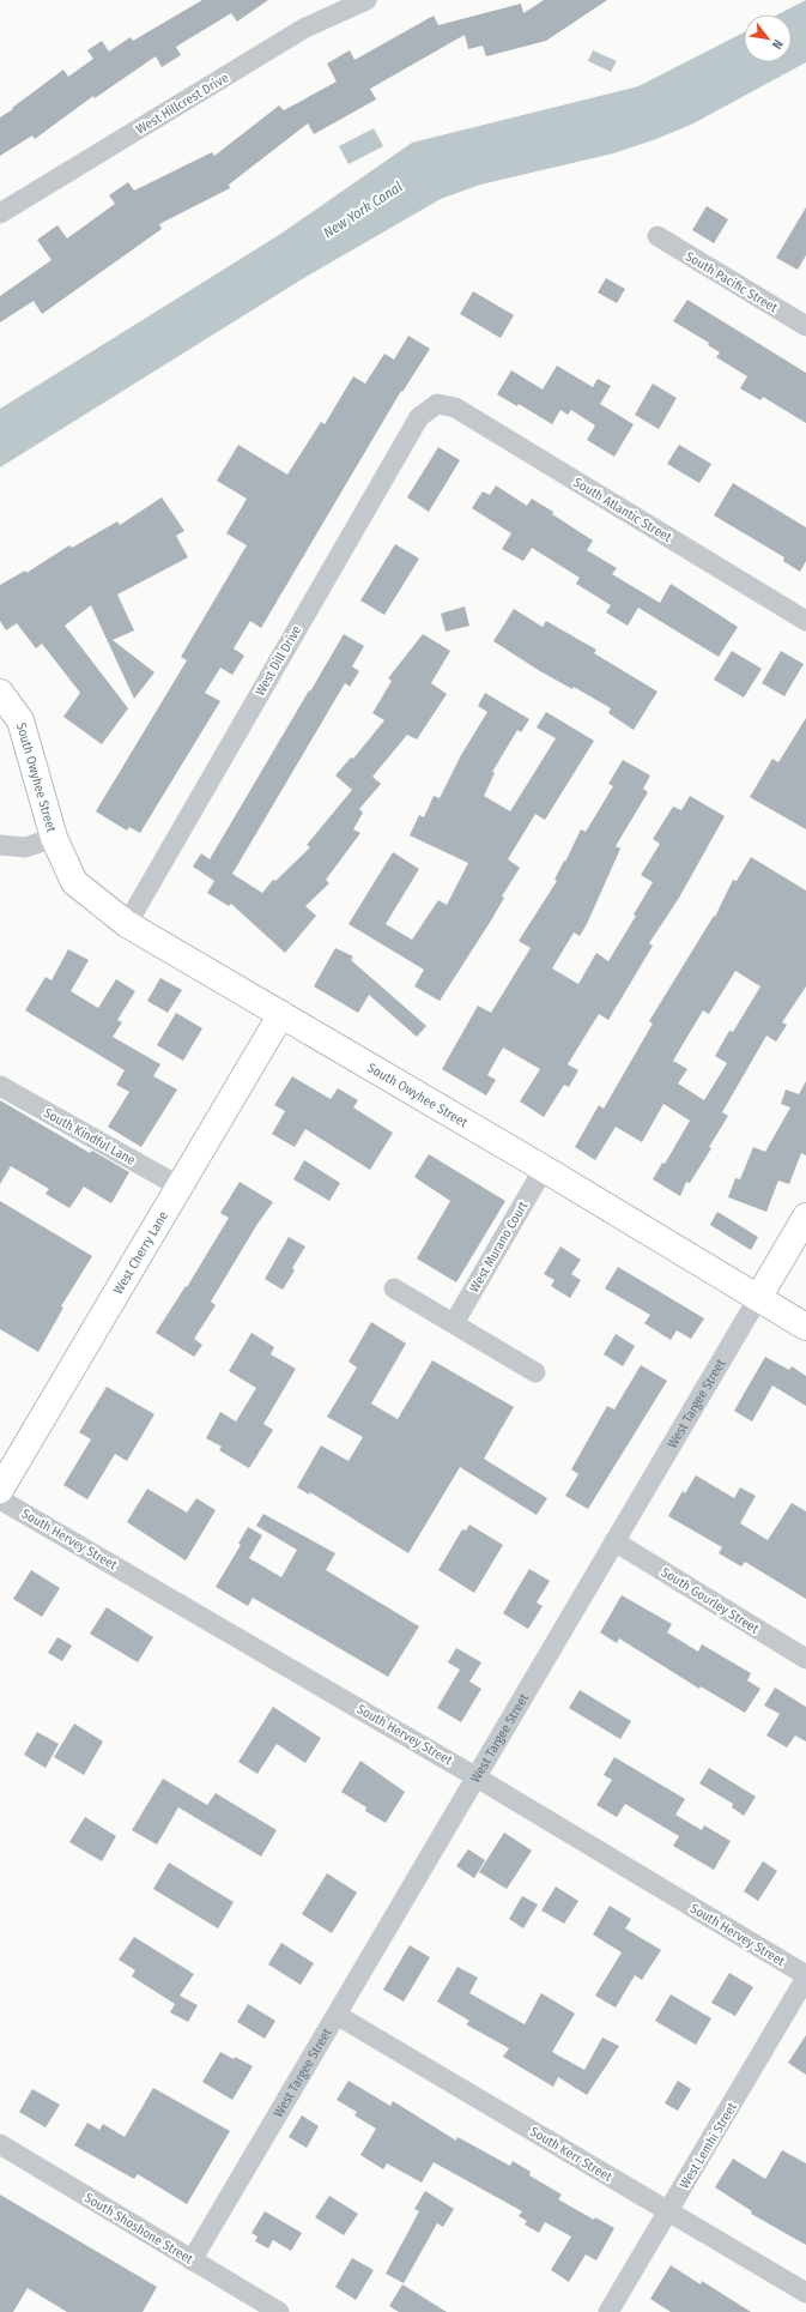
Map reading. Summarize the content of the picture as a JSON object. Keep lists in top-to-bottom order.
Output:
{
  "streets": {
    "street": [
      "West Hillcrest Drive",
      "South Pacific Street",
      "South Atlantic Street",
      "West Dill Drive",
      "South Owyhee Street",
      "South Kindful Lane",
      "West Murano Court",
      "West Cherry Lane",
      "West Targee Street",
      "South Hervey Street",
      "South Gourley Street",
      "West Lemhi Street",
      "South Kerr Street",
      "South Shoshone Street"
    ]
  },
  "crossings": [
    ["South Atlantic Street", "West Dill Drive"],
    ["West Dill Drive", "South Owyhee Street"],
    ["South Owyhee Street", "West Murano Court"],
    ["South Owyhee Street", "West Cherry Lane"],
    ["South Owyhee Street", "West Targee Street"],
    ["South Kindful Lane", "West Cherry Lane"],
    ["West Targee Street", "South Hervey Street"],
    ["West Targee Street", "South Gourley Street"],
    ["West Targee Street", "South Kerr Street"],
    ["West Targee Street", "South Shoshone Street"],
    ["South Hervey Street", "West Lemhi Street"],
    ["West Lemhi Street", "South Kerr Street"]
  ],
  "water": ["New York Canal"],
  "north": "bottom right"
}
